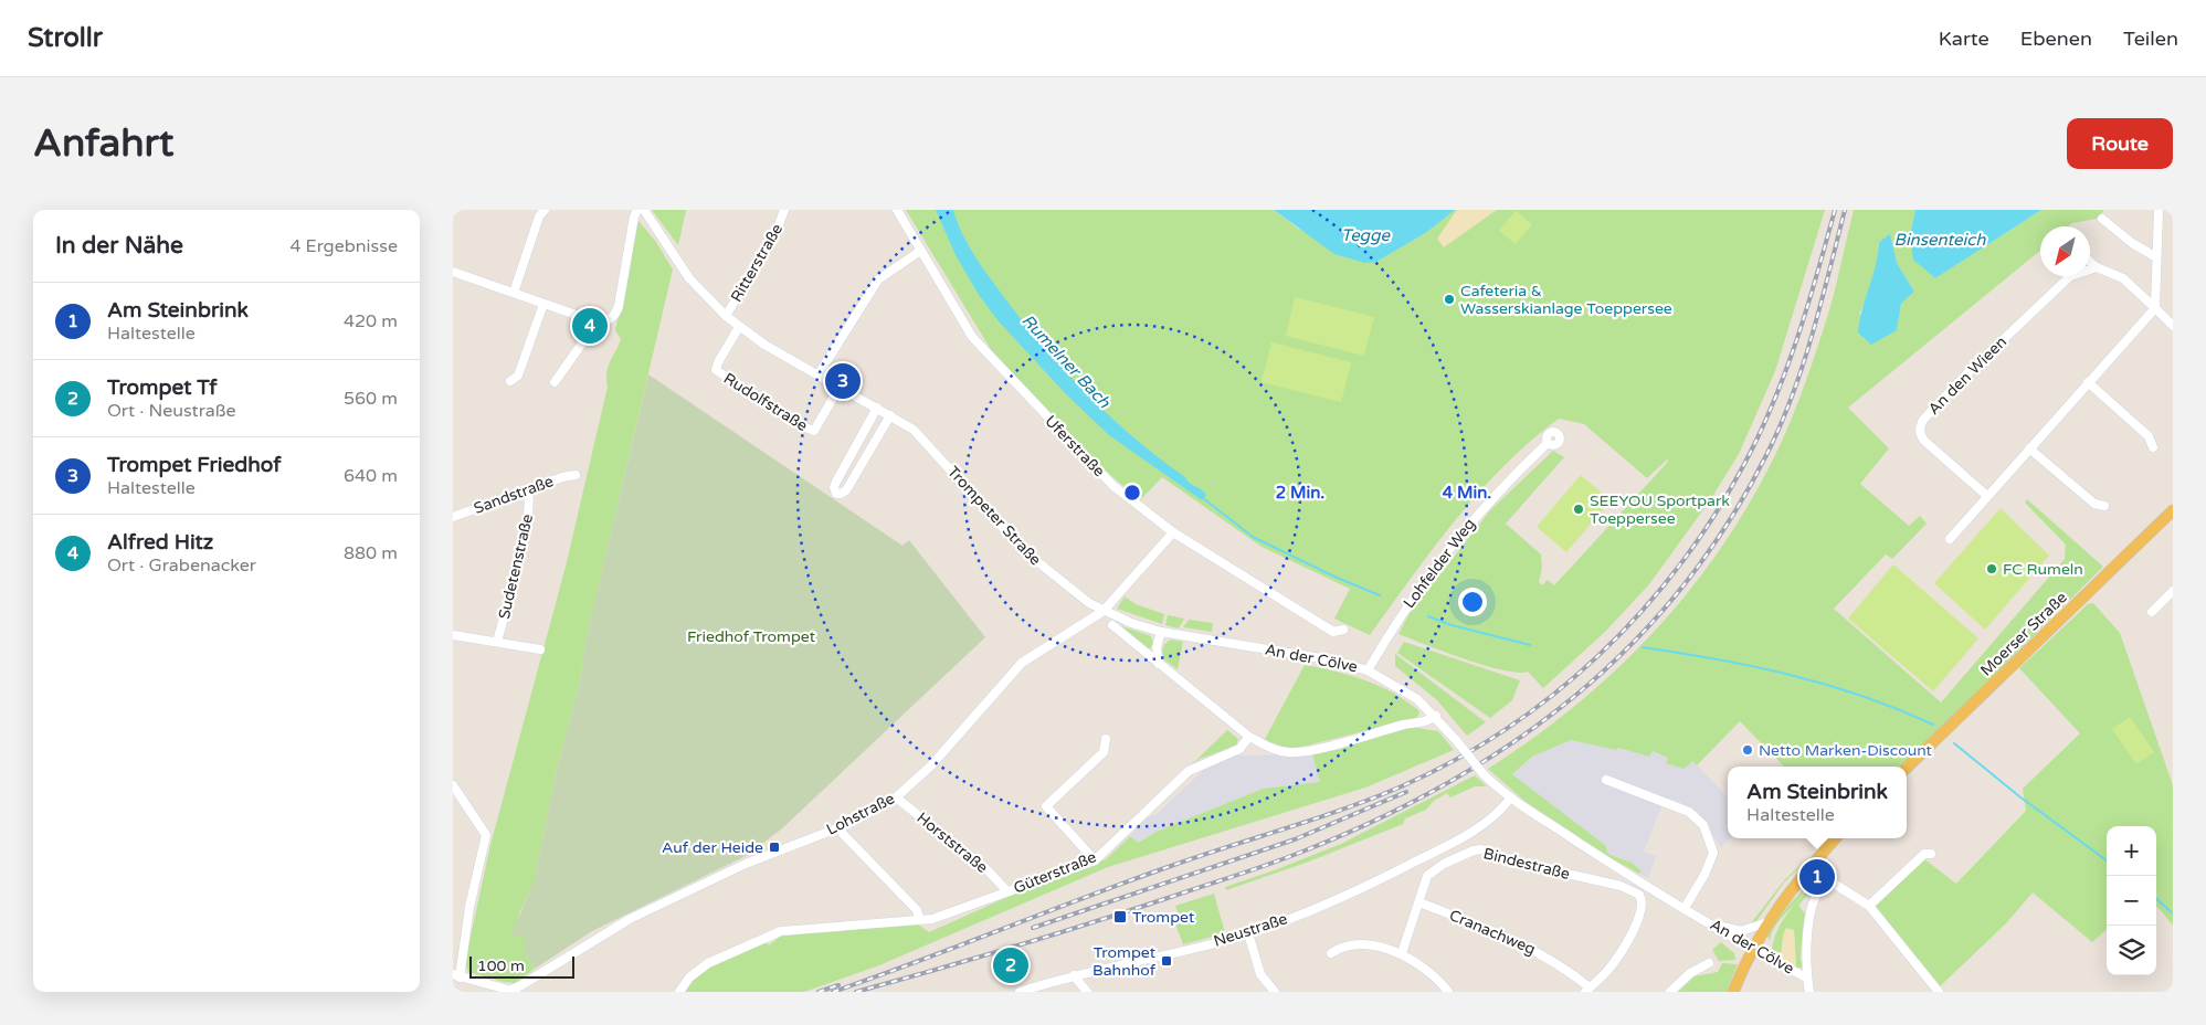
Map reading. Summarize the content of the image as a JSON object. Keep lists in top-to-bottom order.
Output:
{
  "streets": {
    "main road": ["Moerser Straße"],
    "street": [
      "Ritterstraße",
      "An den Wieen",
      "Rudolfstraße",
      "Uferstraße",
      "Sandstraße",
      "Trompeter Straße",
      "Lohfelder Weg",
      "Sudetenstraße",
      "An der Cölve",
      "Lohstraße",
      "Horststraße",
      "Bindestraße",
      "Güterstraße",
      "Neustraße",
      "Cranachweg"
    ]
  },
  "crossings": [
    ["Ritterstraße", "Trompeter Straße"],
    ["Rudolfstraße", "Trompeter Straße"],
    ["Uferstraße", "Lohstraße"],
    ["Sandstraße", "Sudetenstraße"],
    ["Trompeter Straße", "An der Cölve"],
    ["Trompeter Straße", "Lohstraße"],
    ["Lohfelder Weg", "An der Cölve"],
    ["An der Cölve", "Lohstraße"],
    ["An der Cölve", "Neustraße"],
    ["Lohstraße", "Horststraße"],
    ["Horststraße", "Güterstraße"],
    ["Bindestraße", "Cranachweg"]
  ],
  "water": ["Tegge", "Binsenteich", "Rumelner Bach"],
  "parks": ["Friedhof Trompet"],
  "places": {
    "other": [
      "Cafeteria & Wasserskianlage Toeppersee",
      "SEEYOU Sportpark Toeppersee",
      "FC Rumeln",
      "Netto Marken-Discount"
    ],
    "transit": ["Auf der Heide", "Trompet", "Trompet Bahnhof"]
  },
  "scale_bar": "100 m",
  "north": "bottom left",
  "page": {
    "header": "Strollr",
    "nav": ["Karte", "Ebenen", "Teilen"],
    "buttons": "Route",
    "title": "Anfahrt",
    "heading": ["In der Nähe", "4 Ergebnisse"],
    "list": [
      {
        "mark": "1",
        "name": "Am Steinbrink",
        "note": "Haltestelle",
        "value": "420 m"
      },
      {
        "mark": "2",
        "name": "Trompet Tf",
        "note": "Ort · Neustraße",
        "value": "560 m"
      },
      {
        "mark": "3",
        "name": "Trompet Friedhof",
        "note": "Haltestelle",
        "value": "640 m"
      },
      {
        "mark": "4",
        "name": "Alfred Hitz",
        "note": "Ort · Grabenacker",
        "value": "880 m"
      }
    ],
    "pins": [
      "4",
      "3",
      "1",
      "2"
    ],
    "popup": ["Am Steinbrink", "Haltestelle"],
    "map_buttons": ["+", "−"],
    "scale": "100 m"
  },
  "rings": ["2 Min.", "4 Min."]
}
